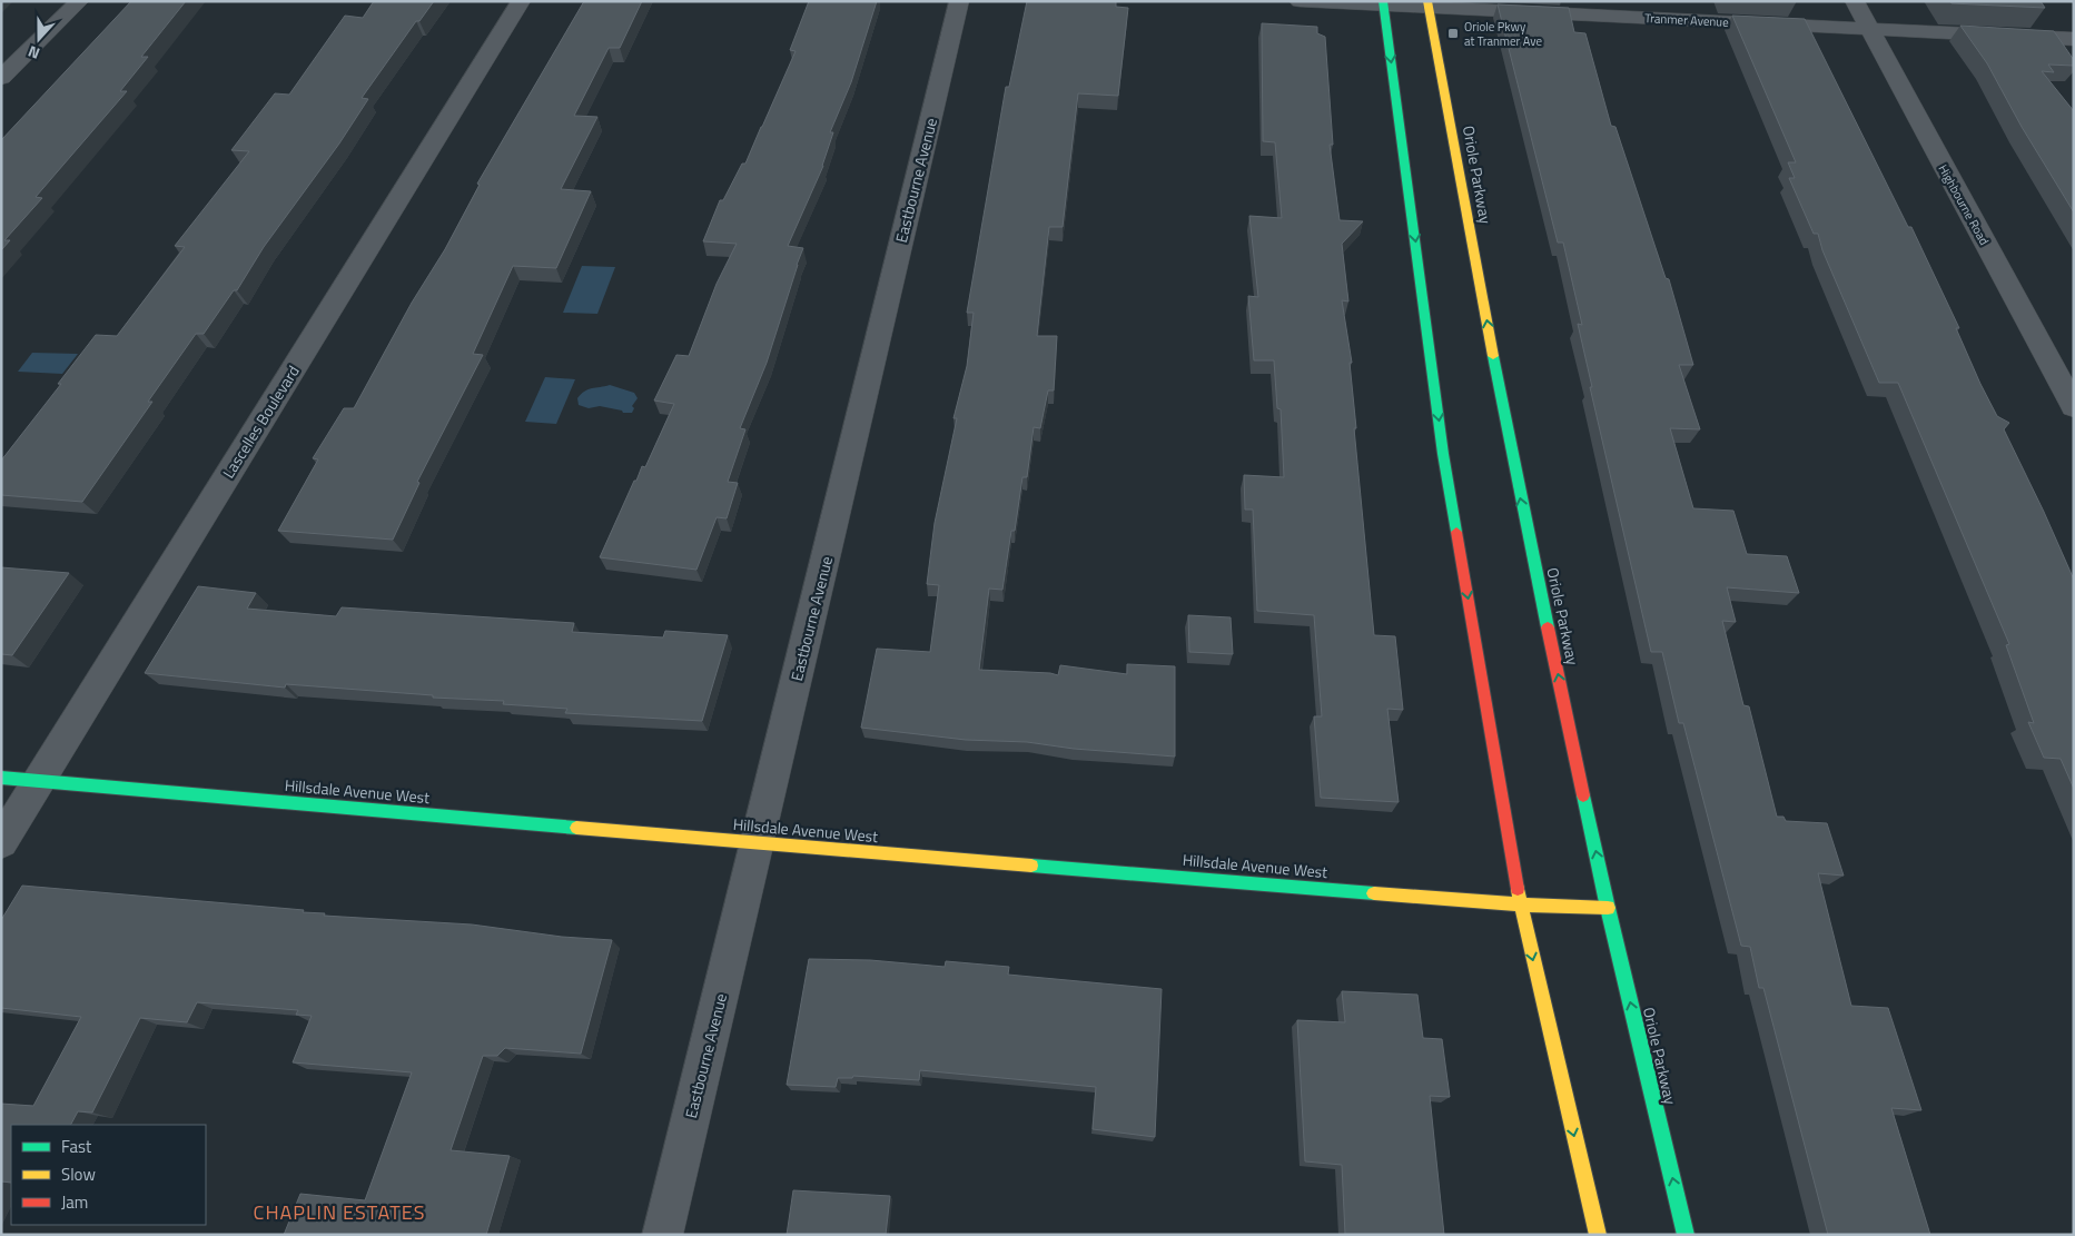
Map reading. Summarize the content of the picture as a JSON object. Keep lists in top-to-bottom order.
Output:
{
  "streets": {
    "street": [
      "Tranmer Avenue",
      "Oriole Parkway",
      "Eastbourne Avenue",
      "Highbourne Road",
      "Lascelles Boulevard",
      "Hillsdale Avenue West"
    ]
  },
  "crossings": [
    ["Tranmer Avenue", "Oriole Parkway"],
    ["Tranmer Avenue", "Highbourne Road"],
    ["Oriole Parkway", "Hillsdale Avenue West"],
    ["Eastbourne Avenue", "Hillsdale Avenue West"],
    ["Lascelles Boulevard", "Hillsdale Avenue West"]
  ],
  "districts": ["CHAPLIN ESTATES"],
  "places": {
    "transit": ["Oriole Pkwy at Tranmer Ave"]
  },
  "legend": ["Fast", "Slow", "Jam"],
  "north": "bottom"
}
